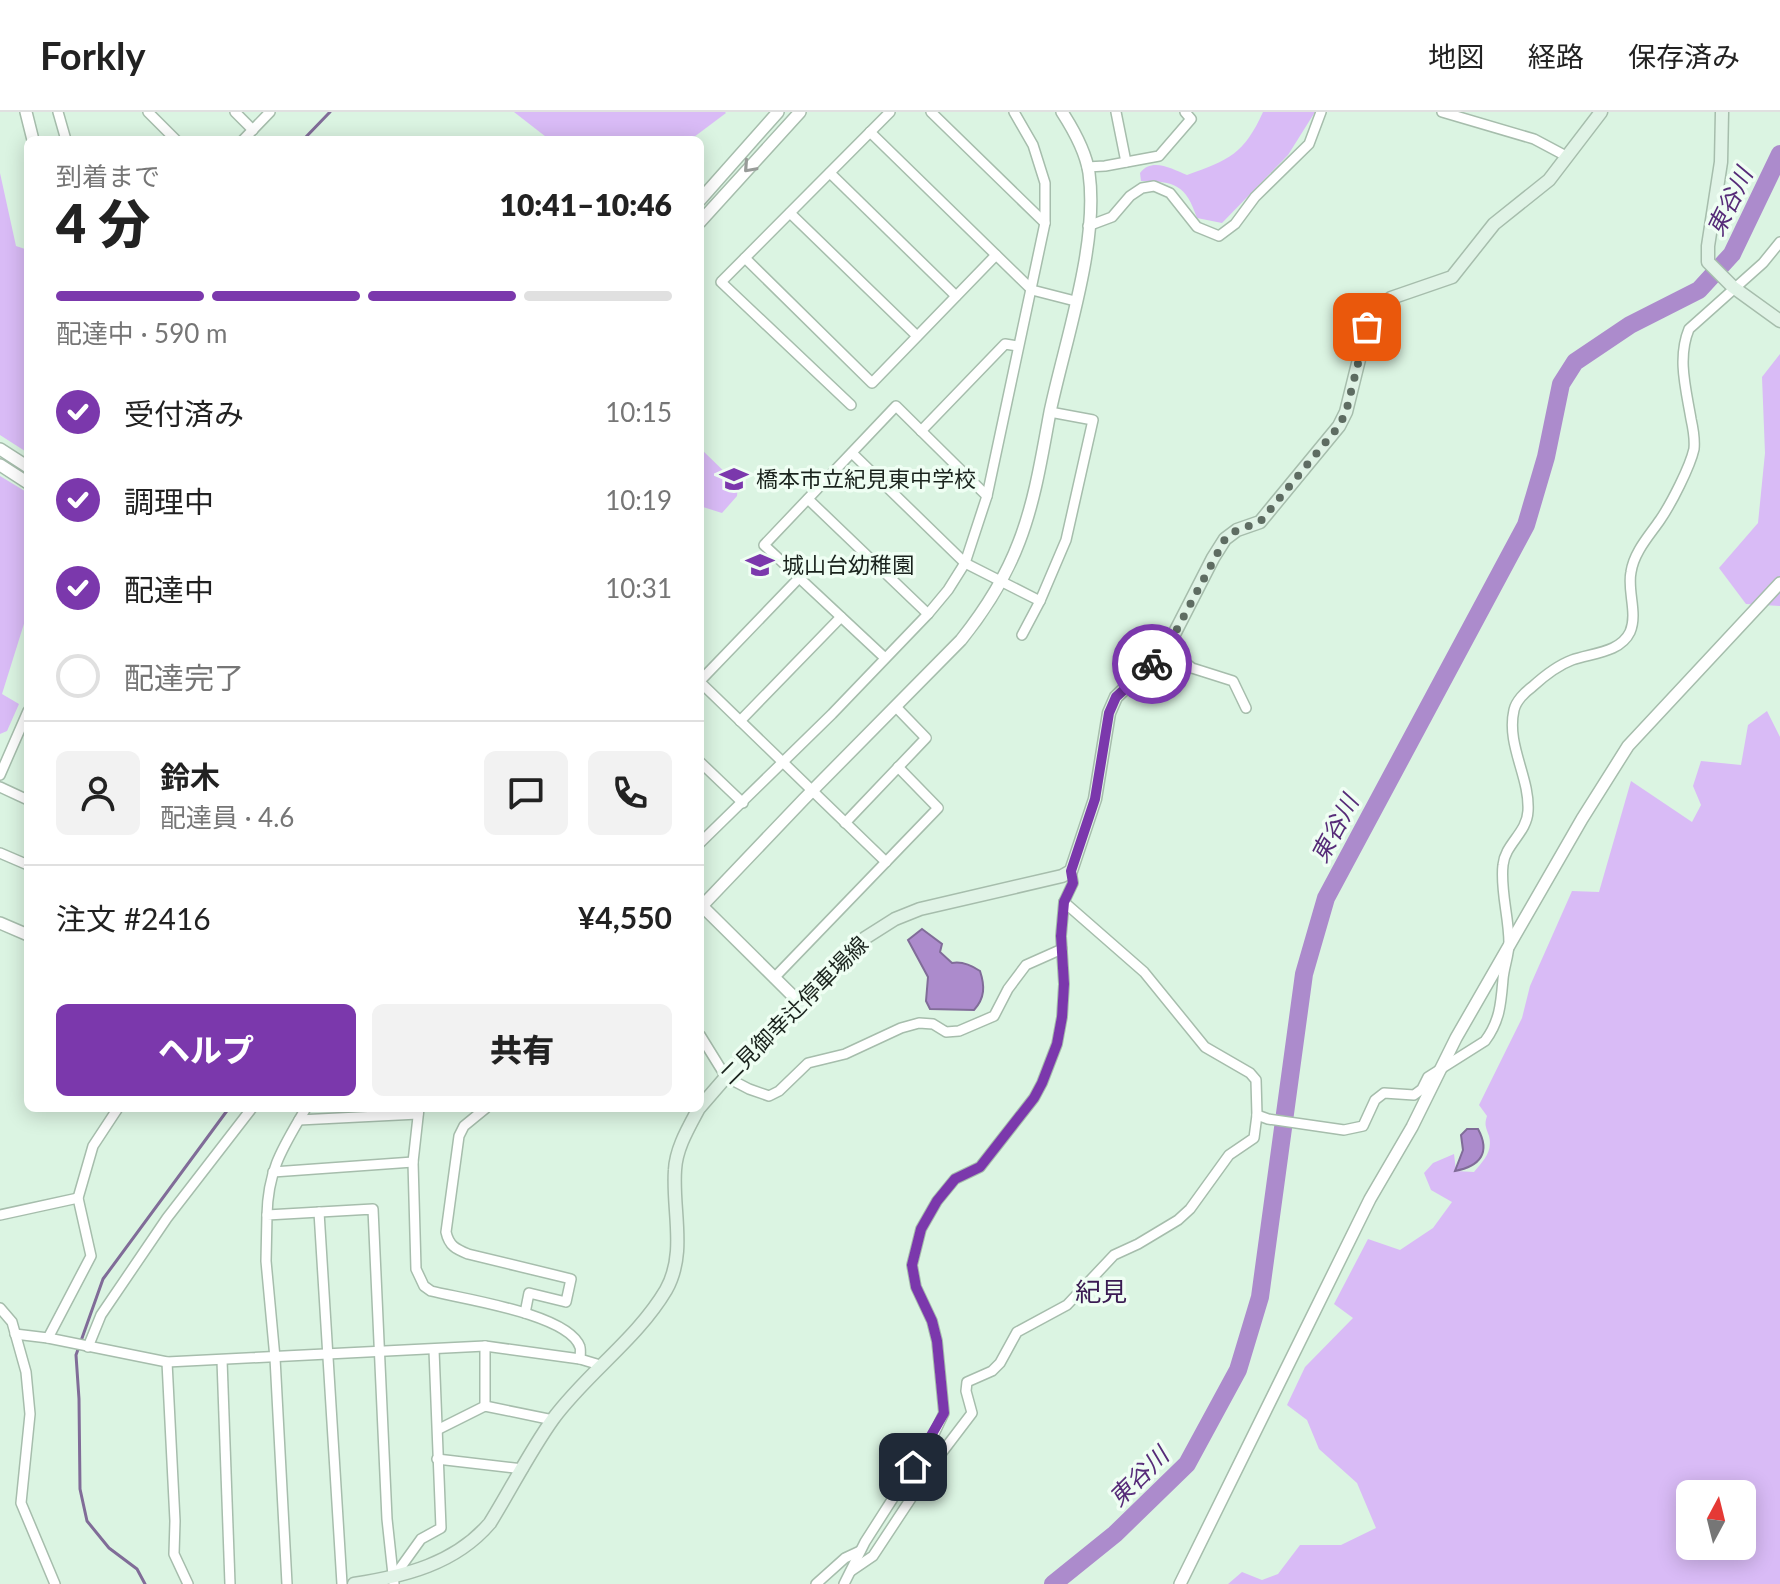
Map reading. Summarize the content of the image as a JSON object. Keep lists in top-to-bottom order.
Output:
{
  "streets": {
    "main road": ["二見御幸辻停車場線"]
  },
  "districts": ["紀見"],
  "water": ["東谷川"],
  "places": {
    "school or university": ["橋本市立紀見東中学校", "城山台幼稚園"]
  },
  "north": "top",
  "page": {
    "header": "Forkly",
    "nav": ["地図", "経路", "保存済み"],
    "heading": ["4 分", "到着まで", "10:41–10:46"],
    "panel": [
      "鈴木",
      "配達員 · 4.6",
      "注文 #2416",
      "¥4,550"
    ],
    "bar": "配達中 · 590 m",
    "list": [
      ["受付済み", "10:15"],
      ["調理中", "10:19"],
      ["配達中", "10:31"],
      "配達完了"
    ],
    "buttons": ["ヘルプ", "共有"]
  }
}
